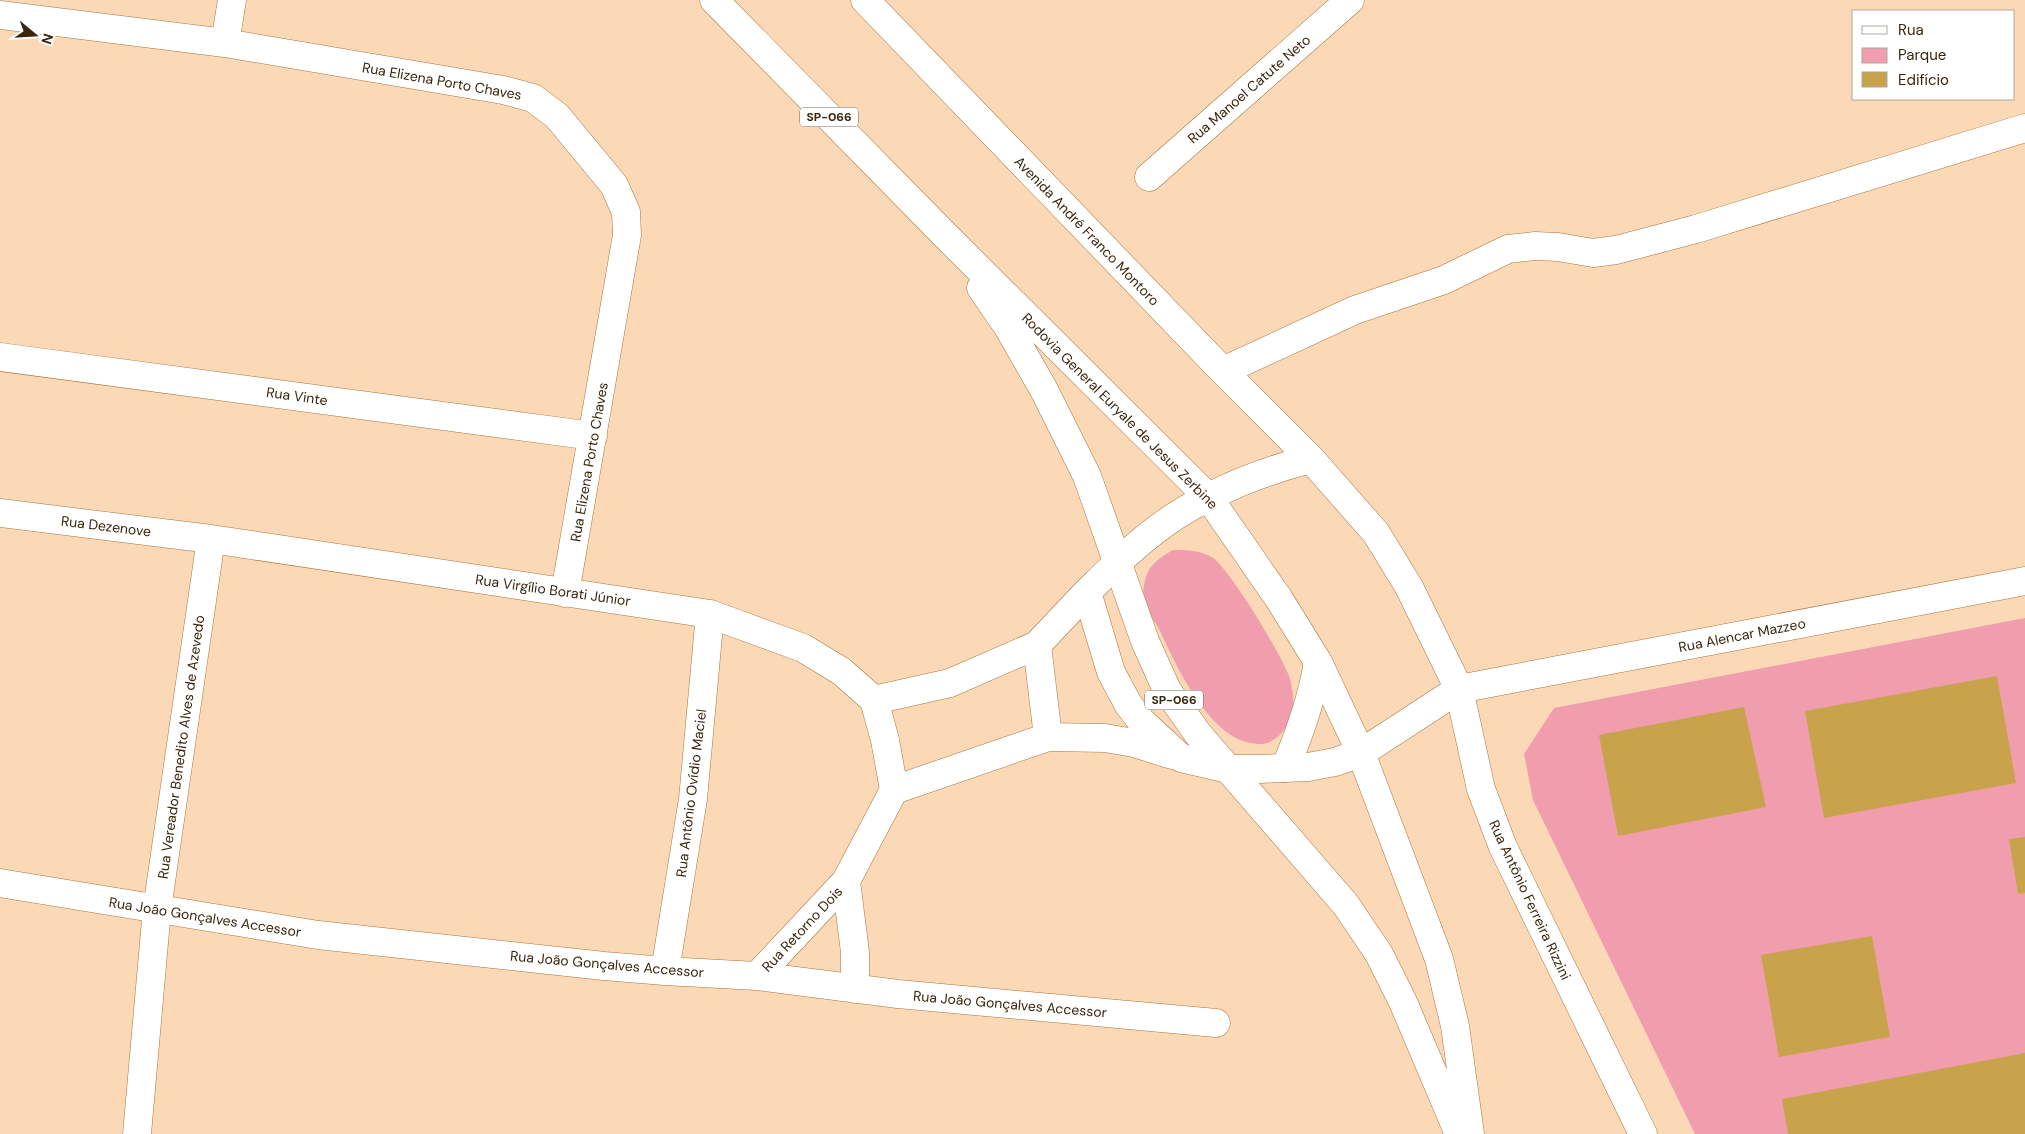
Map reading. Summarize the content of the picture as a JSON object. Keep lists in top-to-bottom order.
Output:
{
  "streets": {
    "street": [
      "Rua Elizena Porto Chaves",
      "Rua Manoel Catute Neto",
      "SP-066",
      "Avenida André Franco Montoro",
      "Rua Vinte",
      "Rodovia General Euryale de Jesus Zerbine",
      "Rua Dezenove",
      "Rua Virgílio Borati Júnior",
      "Rua Alencar Mazzeo",
      "Rua Vereador Benedito Alves de Azevedo",
      "Rua Antônio Ovídio Maciel",
      "Rua Antônio Ferreira Rizzini",
      "Rua João Gonçalves Accessor",
      "Rua Retorno Dois"
    ]
  },
  "crossings": [
    ["Rua Elizena Porto Chaves", "Rua Vinte"],
    ["Rua Elizena Porto Chaves", "Rua Virgílio Borati Júnior"],
    ["Avenida André Franco Montoro", "Rua Antônio Ferreira Rizzini"],
    ["Rua Dezenove", "Rua Virgílio Borati Júnior"],
    ["Rua Dezenove", "Rua Vereador Benedito Alves de Azevedo"],
    ["Rua Virgílio Borati Júnior", "Rua Vereador Benedito Alves de Azevedo"],
    ["Rua Virgílio Borati Júnior", "Rua Antônio Ovídio Maciel"],
    ["Rua Alencar Mazzeo", "Rua Antônio Ferreira Rizzini"],
    ["Rua Vereador Benedito Alves de Azevedo", "Rua João Gonçalves Accessor"],
    ["Rua Antônio Ovídio Maciel", "Rua João Gonçalves Accessor"],
    ["Rua João Gonçalves Accessor", "Rua Retorno Dois"]
  ],
  "legend": ["Rua", "Parque", "Edifício"],
  "north": "right"
}
